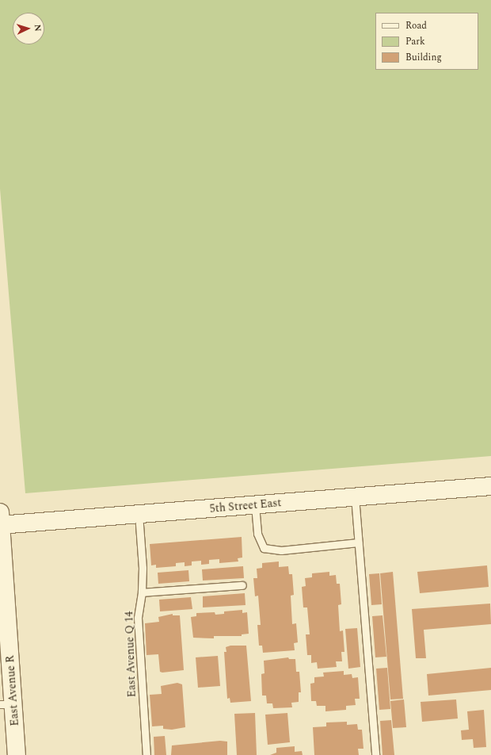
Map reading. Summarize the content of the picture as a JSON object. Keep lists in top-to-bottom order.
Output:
{
  "streets": {
    "street": ["5th Street East", "East Avenue R"],
    "lane": ["East Avenue Q 14"]
  },
  "crossings": [
    ["5th Street East", "East Avenue Q 14"],
    ["5th Street East", "East Avenue R"]
  ],
  "legend": ["Road", "Park", "Building"],
  "north": "right"
}
